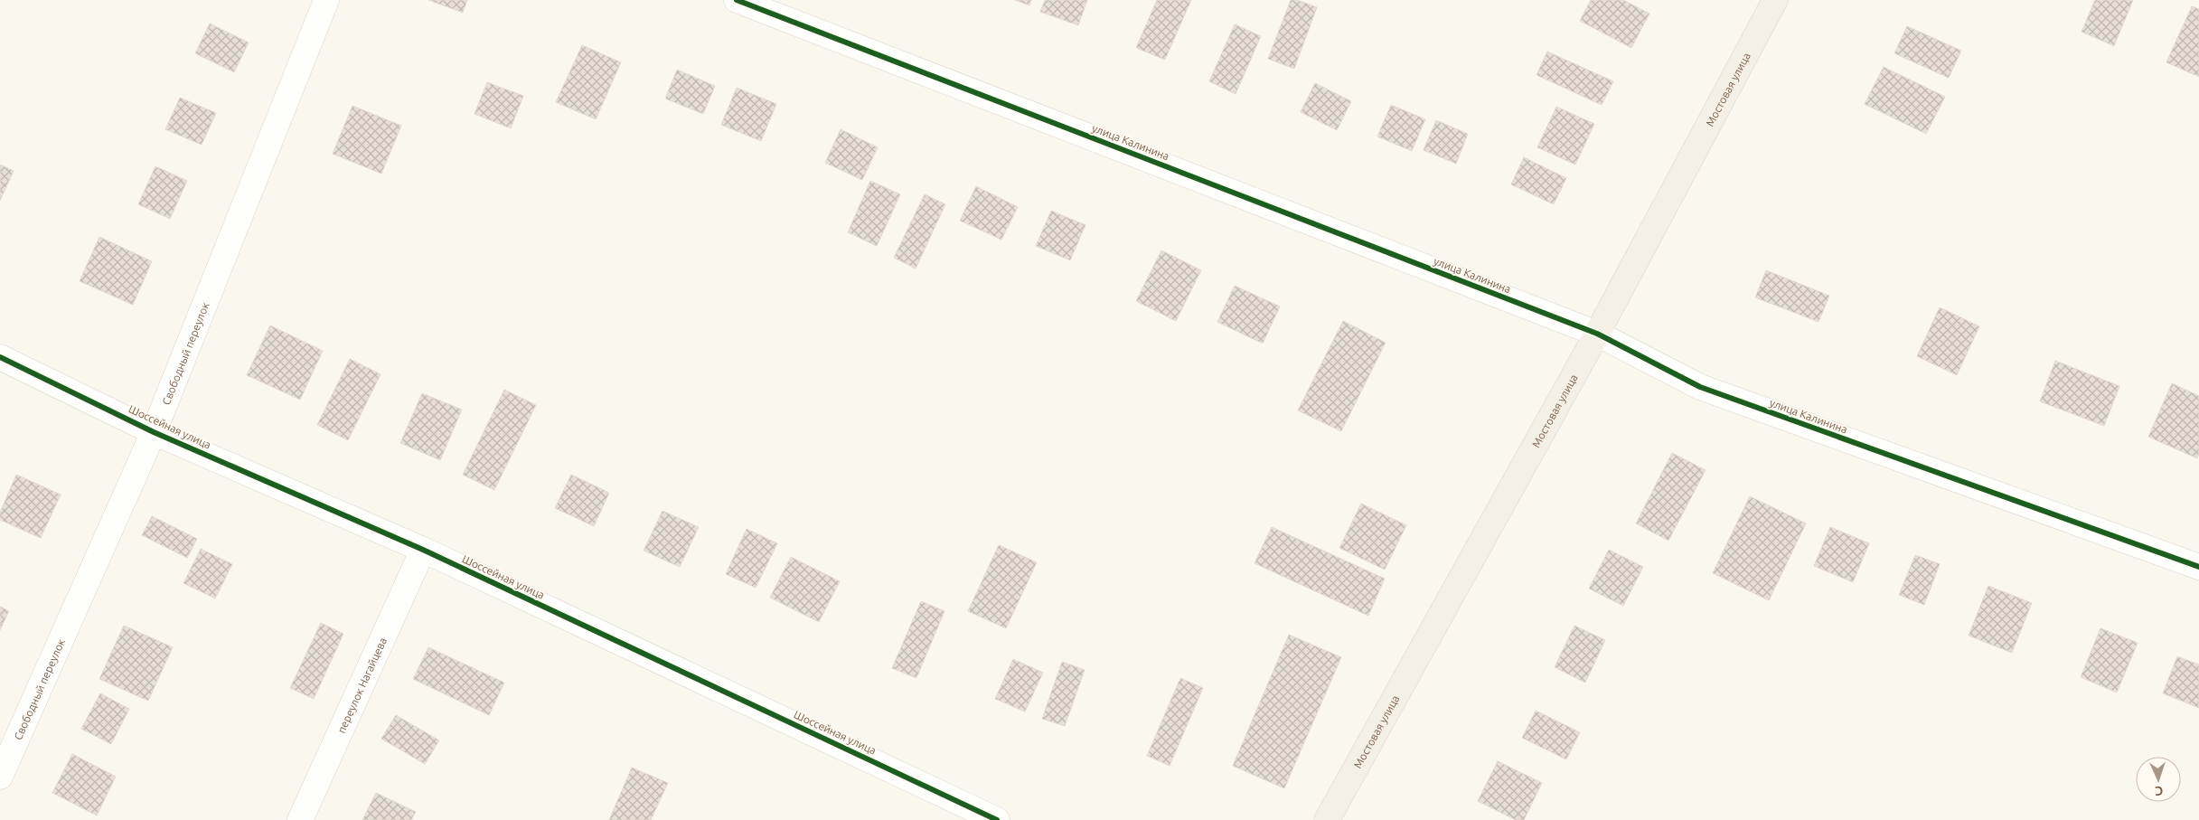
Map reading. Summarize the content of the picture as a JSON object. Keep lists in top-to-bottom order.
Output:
{
  "streets": {
    "main road": ["Мостовая улица"],
    "street": [
      "улица Калинина",
      "Свободный переулок",
      "Шоссейная улица",
      "переулок Нагайцева"
    ]
  },
  "crossings": [
    ["Мостовая улица", "улица Калинина"],
    ["Свободный переулок", "Шоссейная улица"],
    ["Шоссейная улица", "переулок Нагайцева"]
  ],
  "north": "bottom"
}
